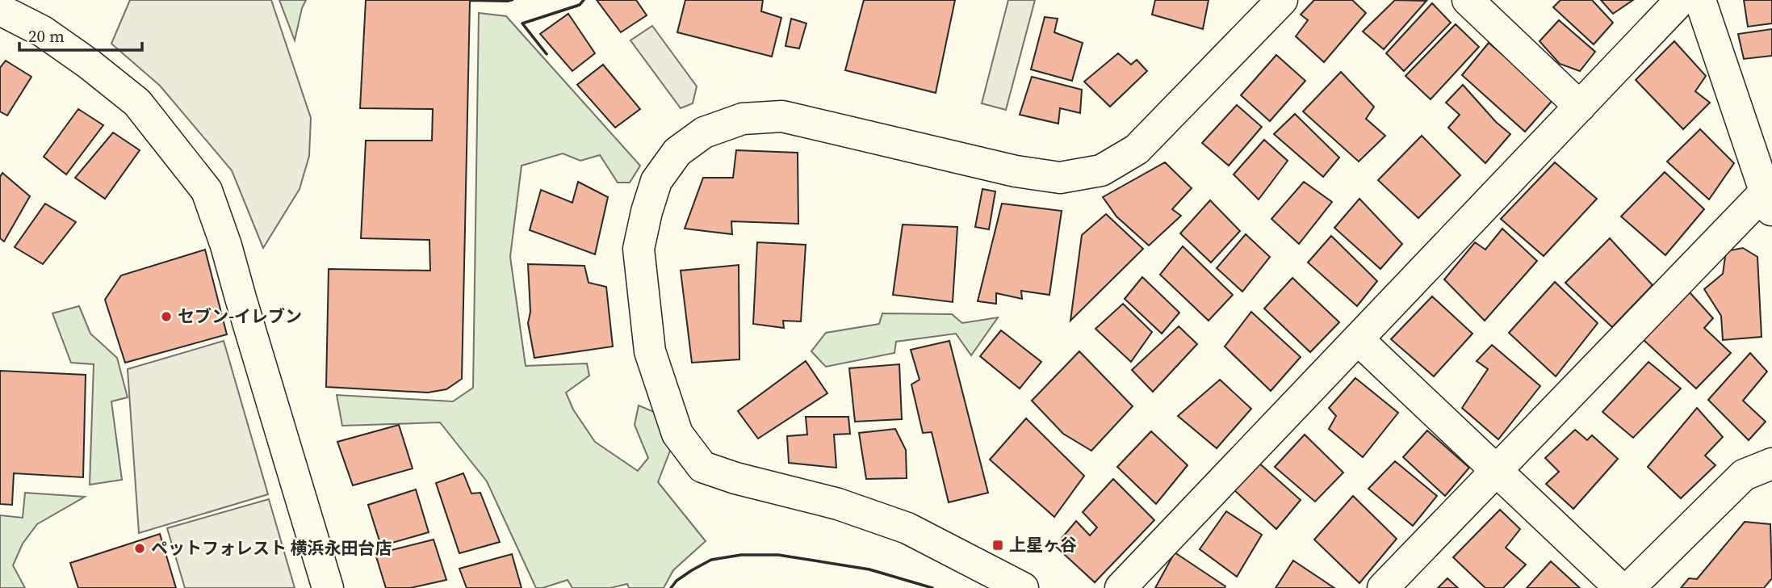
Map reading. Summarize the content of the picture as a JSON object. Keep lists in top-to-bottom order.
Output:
{
  "places": {
    "other": ["セブン-イレブン", "ペットフォレスト 横浜永田台店"],
    "transit": ["上星ヶ谷"]
  },
  "scale_bar": "20 m"
}
